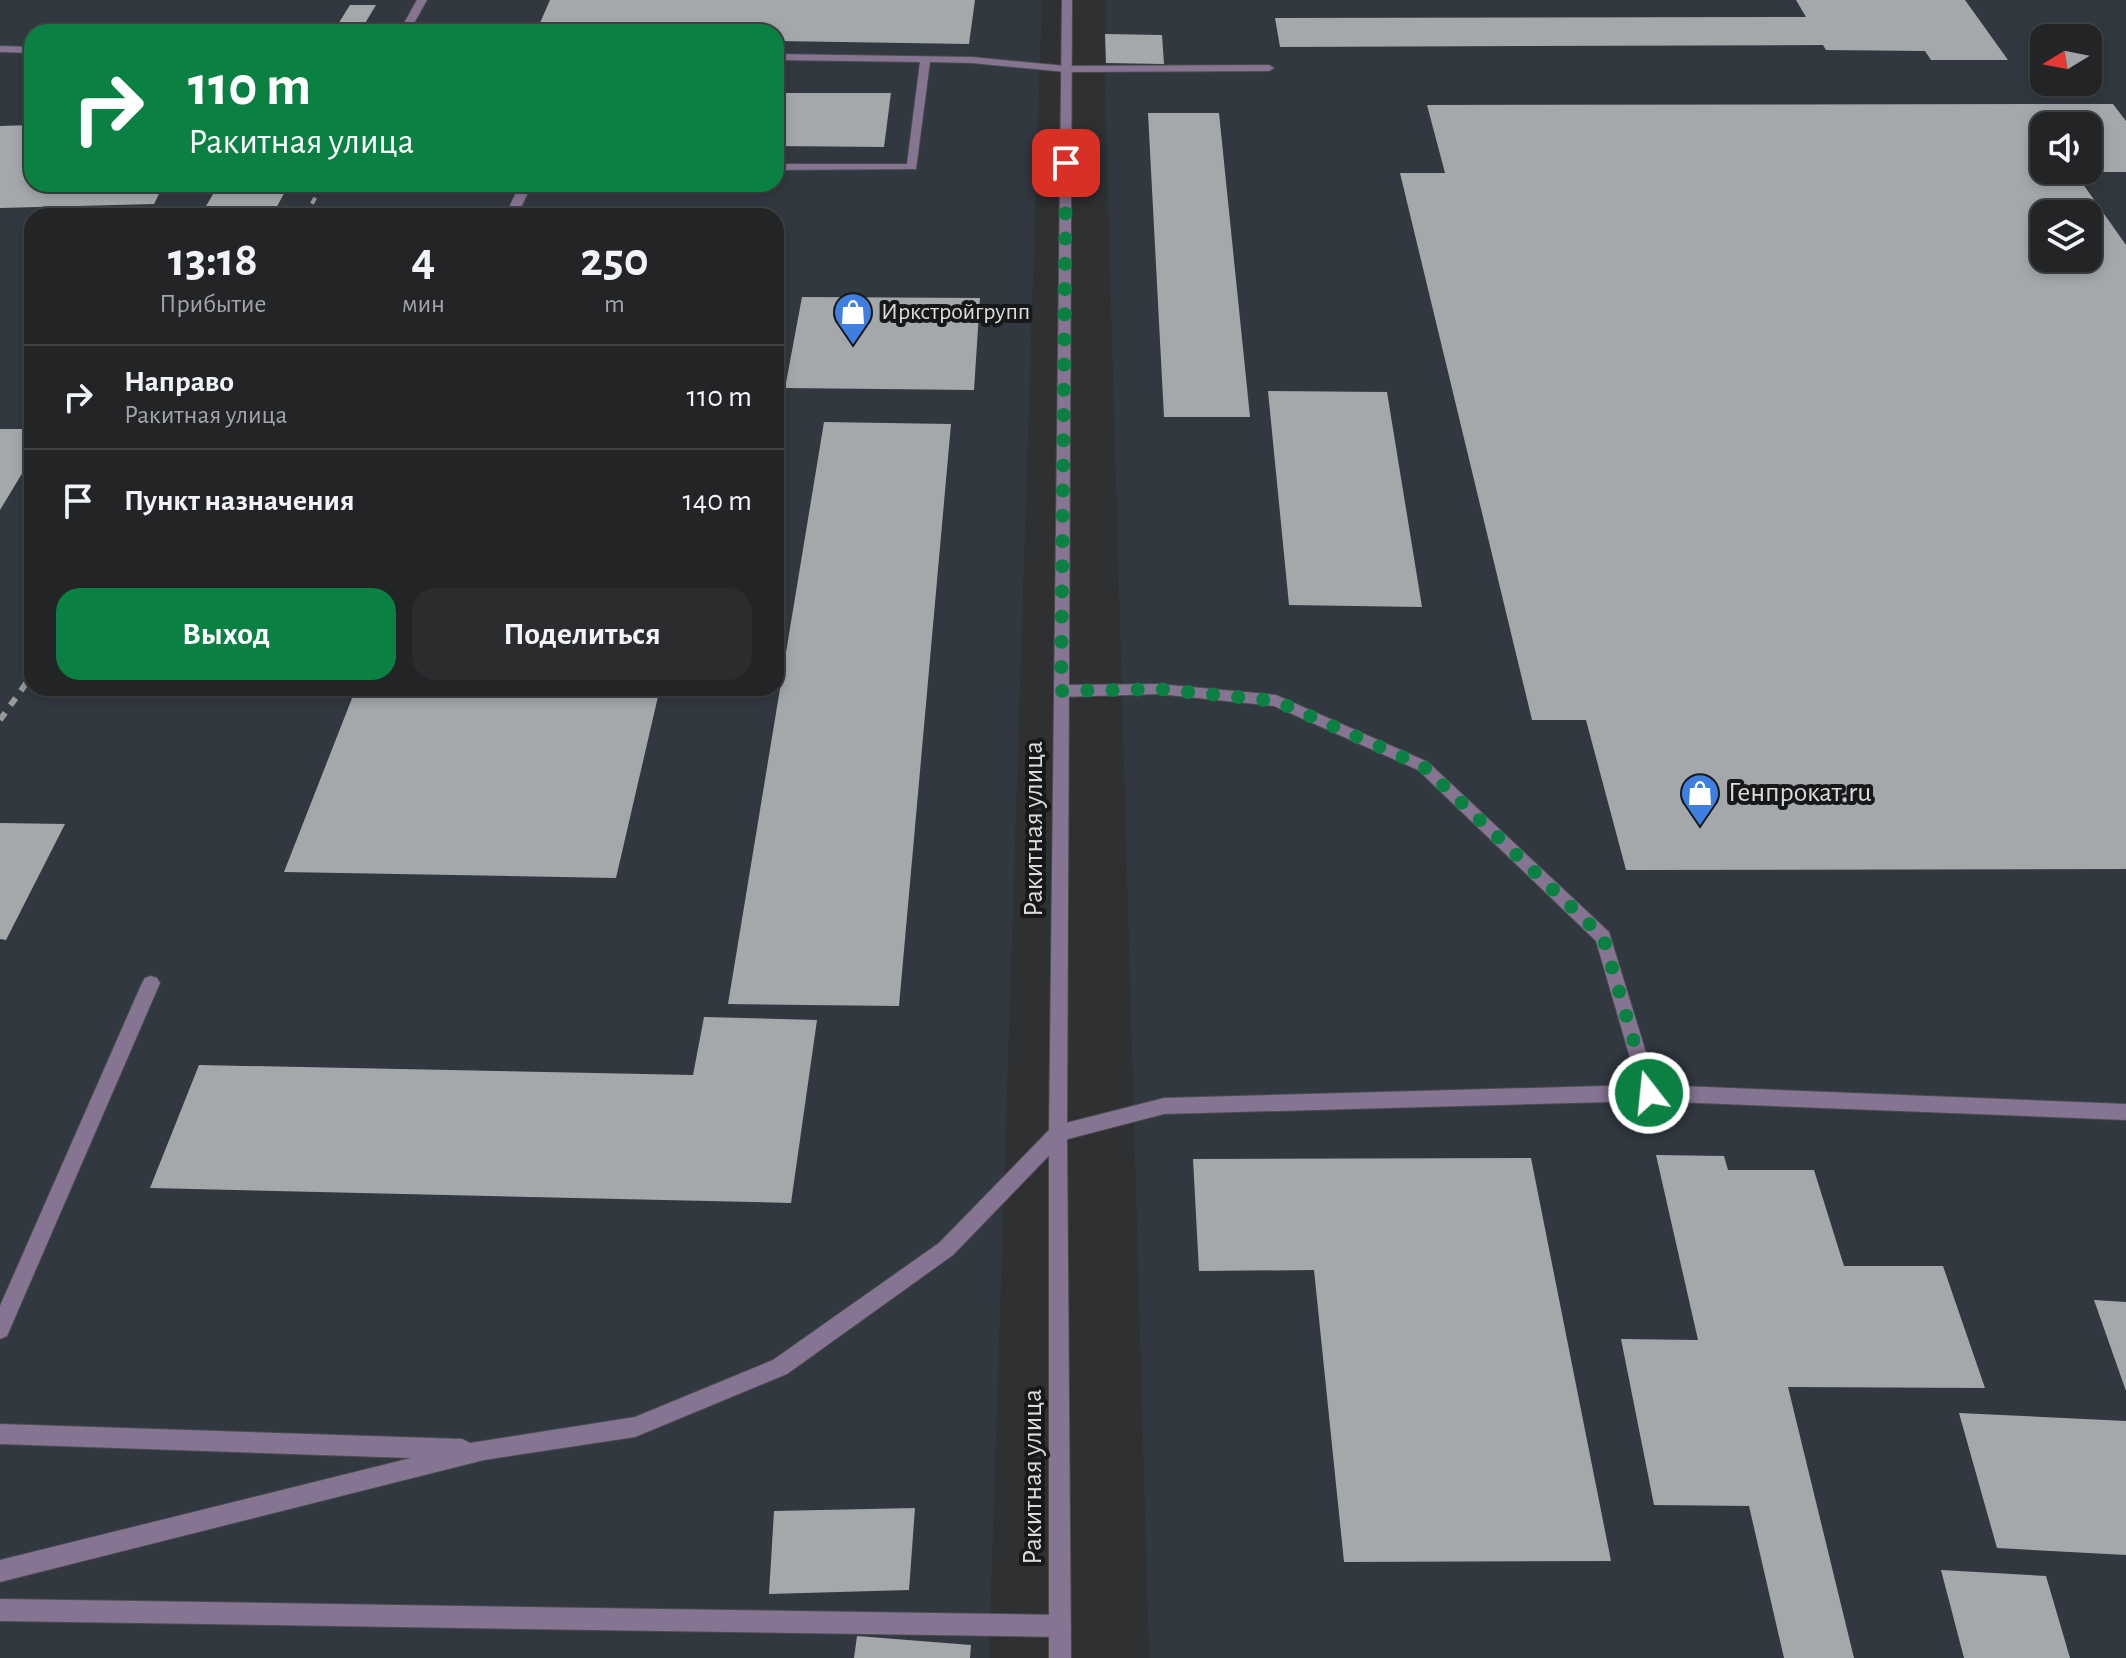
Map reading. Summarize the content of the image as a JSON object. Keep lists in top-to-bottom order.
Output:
{
  "streets": {
    "street": ["Ракитная улица"]
  },
  "places": {
    "shop": ["Иркстройгрупп", "Генпрокат.ru"]
  },
  "north": "left",
  "page": {
    "turn": ["110 m", "Ракитная улица"],
    "eta": [
      "13:18",
      "Прибытие",
      "4",
      "мин",
      "250",
      "m"
    ],
    "list": [
      {
        "name": "Направо",
        "note": "Ракитная улица",
        "value": "110 m"
      },
      {
        "name": "Пункт назначения",
        "value": "140 m"
      }
    ],
    "buttons": ["Выход", "Поделиться"]
  }
}
